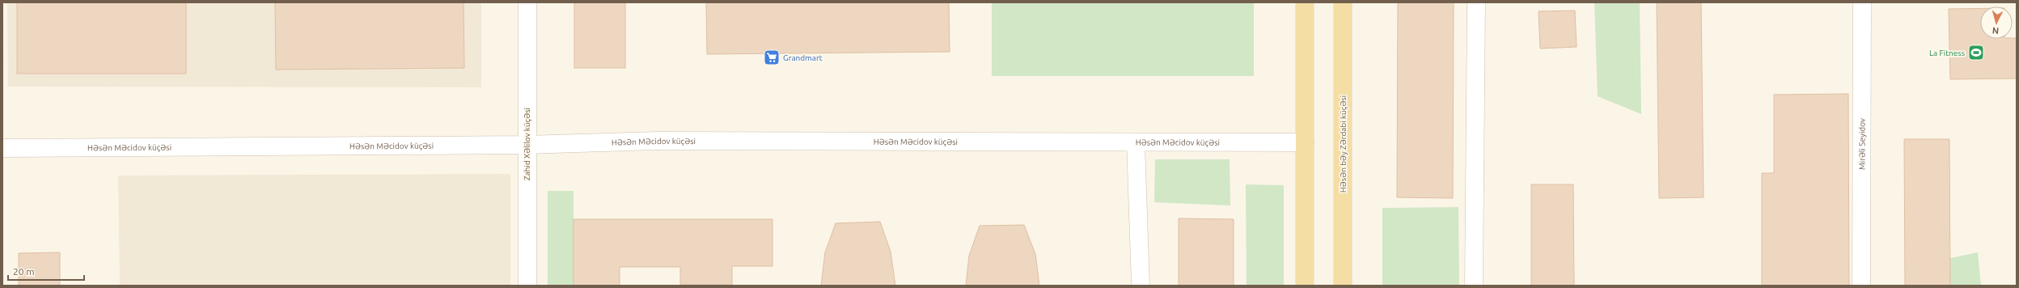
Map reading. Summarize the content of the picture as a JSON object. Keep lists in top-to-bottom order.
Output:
{
  "streets": {
    "main road": ["Həsən bəy Zərdabi küçəsi"],
    "street": ["Həsən Məcidov küçəsi", "Zahid Xəlilov küçəsi", "Mirəli Seyidov"]
  },
  "crossings": [
    ["Həsən Məcidov küçəsi", "Zahid Xəlilov küçəsi"]
  ],
  "places": {
    "sports": ["La Fitness"],
    "supermarket": ["Grandmart"]
  },
  "scale_bar": "20 m",
  "north": "bottom"
}
